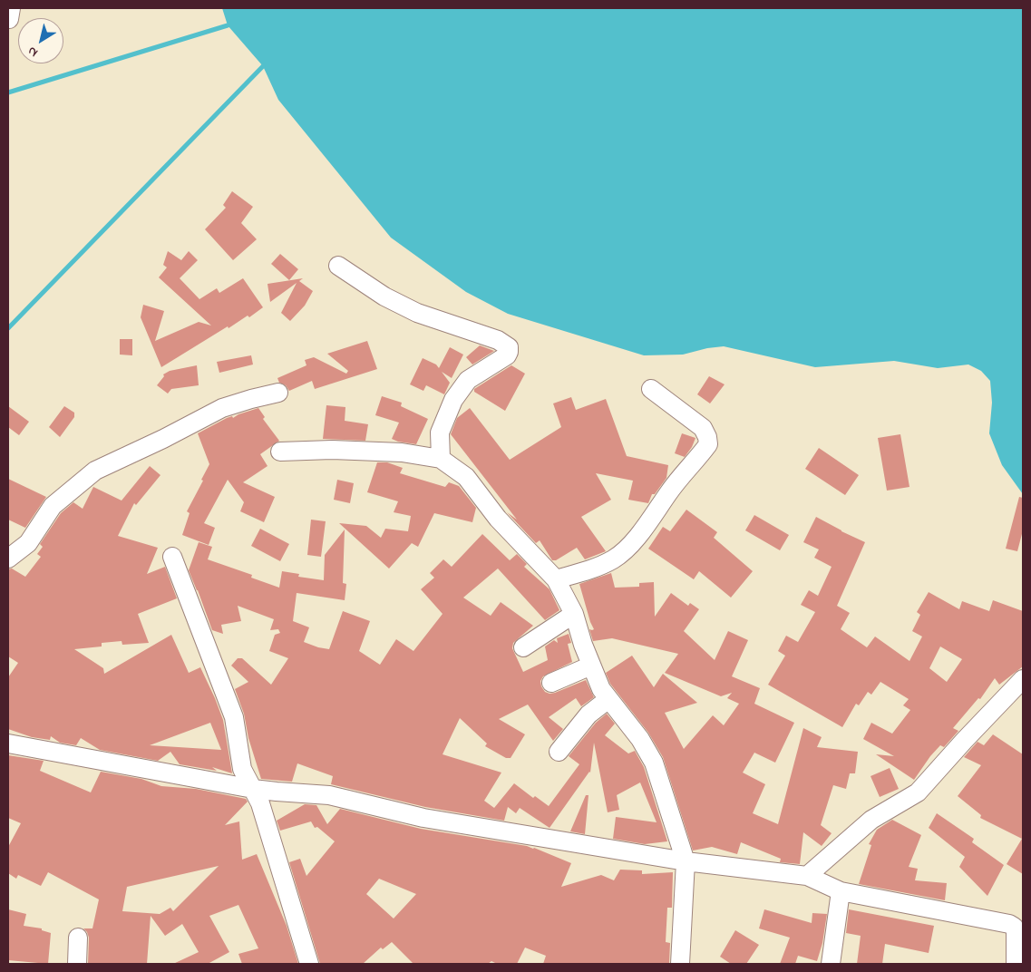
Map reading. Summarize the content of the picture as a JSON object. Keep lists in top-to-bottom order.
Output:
{
  "north": "bottom left"
}
